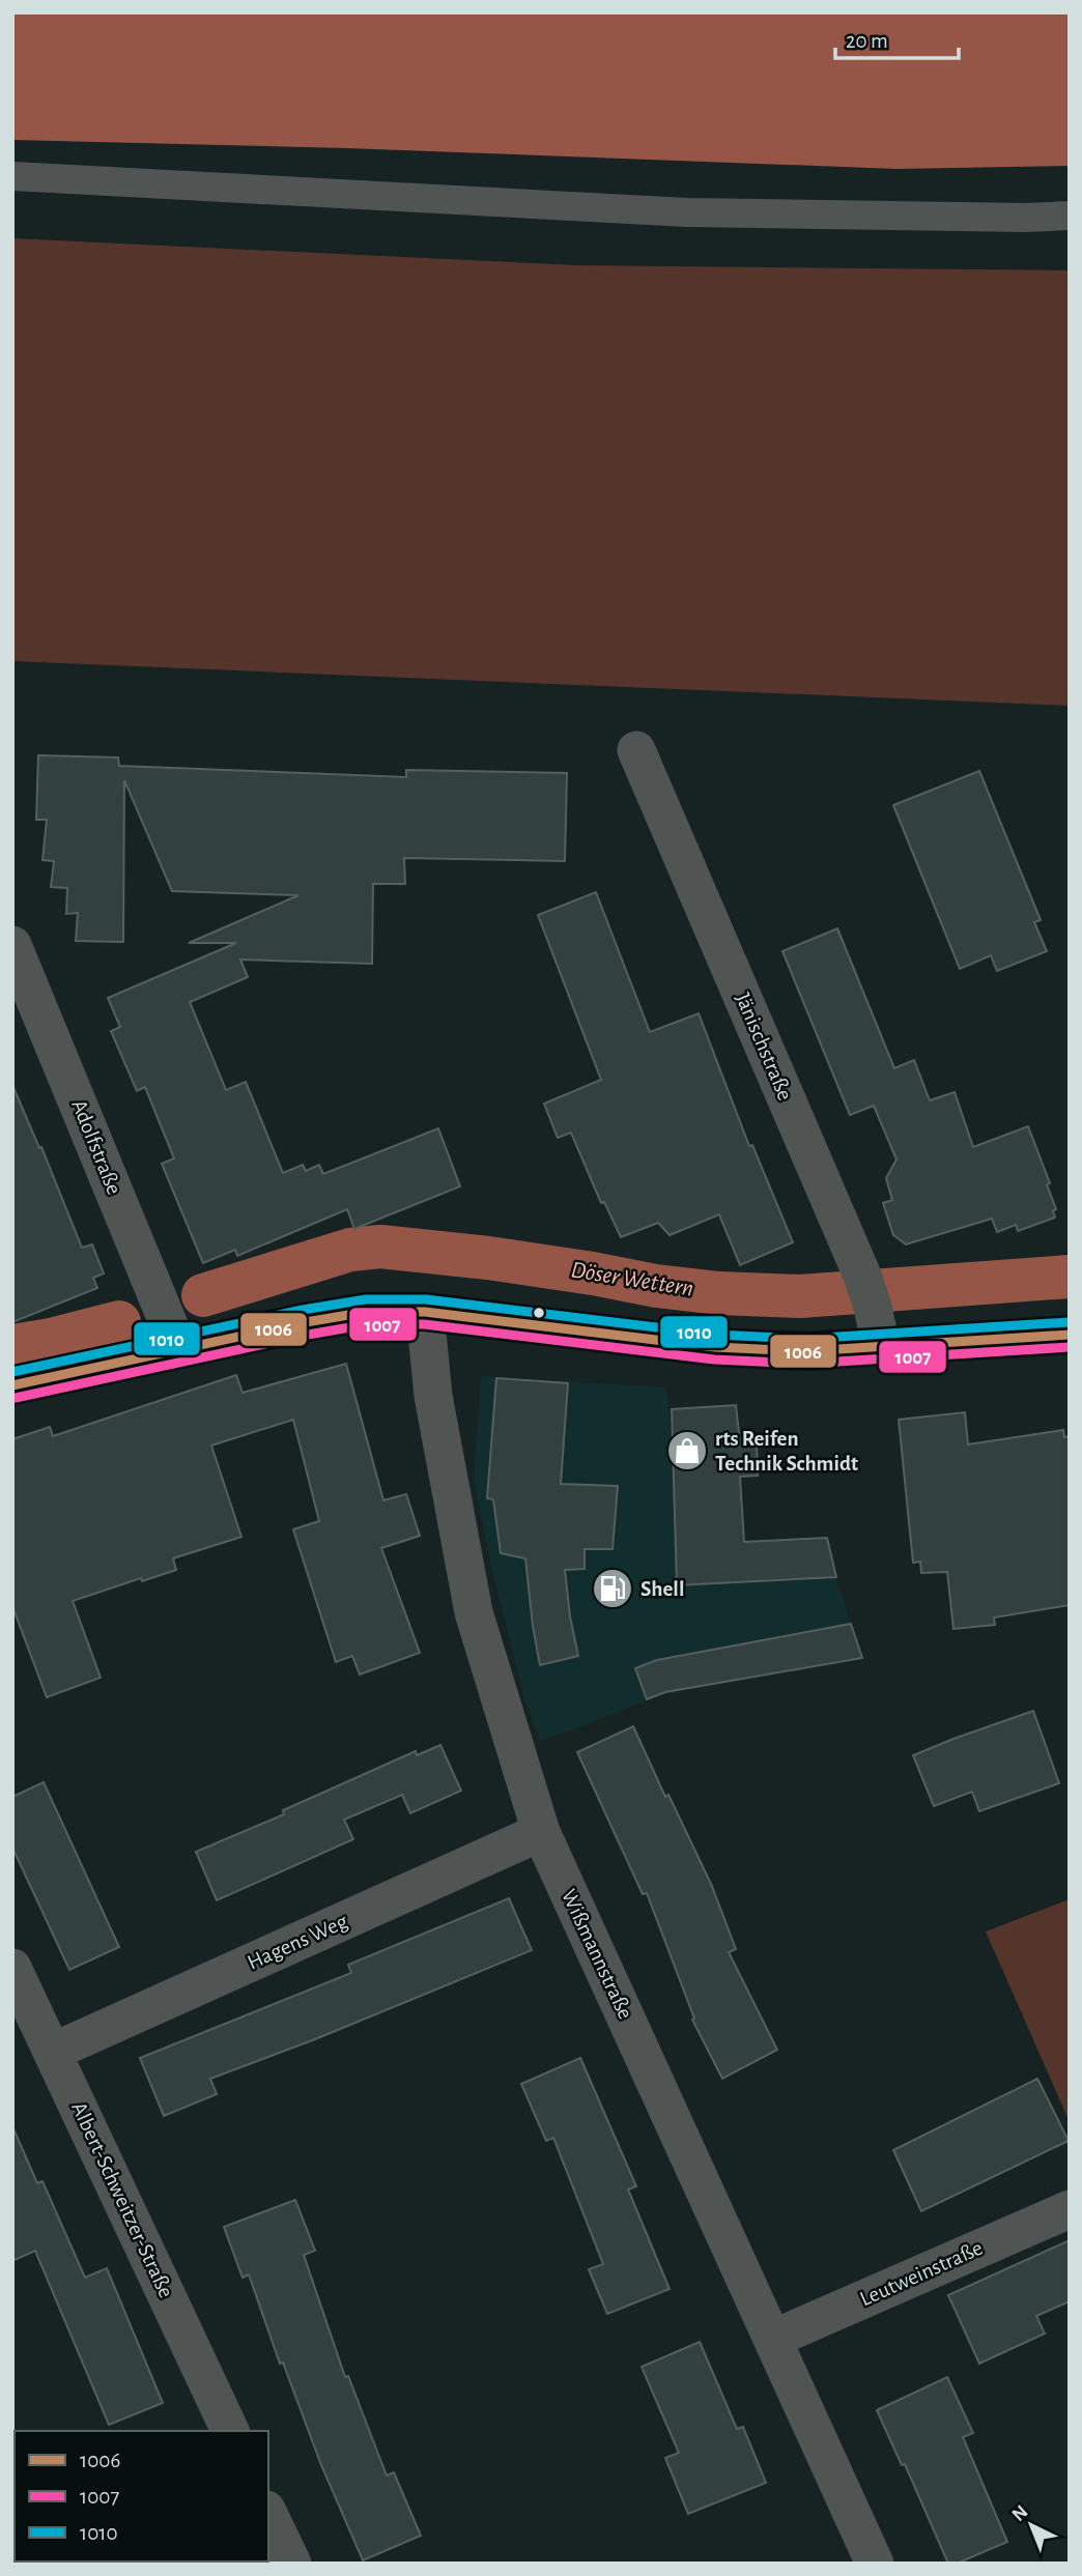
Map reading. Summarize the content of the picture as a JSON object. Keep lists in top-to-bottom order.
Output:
{
  "streets": {
    "street": [
      "Jänischstraße",
      "Adolfstraße",
      "Hagens Weg",
      "Wißmannstraße",
      "Albert-Schweitzer-Straße",
      "Leutweinstraße"
    ]
  },
  "crossings": [
    ["Hagens Weg", "Wißmannstraße"],
    ["Hagens Weg", "Albert-Schweitzer-Straße"],
    ["Wißmannstraße", "Leutweinstraße"]
  ],
  "water": ["Döser Wettern"],
  "places": {
    "shop": ["rts Reifen Technik Schmidt"],
    "fuel station": ["Shell"]
  },
  "lines": ["transit line 1010", "transit line 1006", "transit line 1007"],
  "legend": ["1006", "1007", "1010"],
  "scale_bar": "20 m",
  "north": "top left"
}
